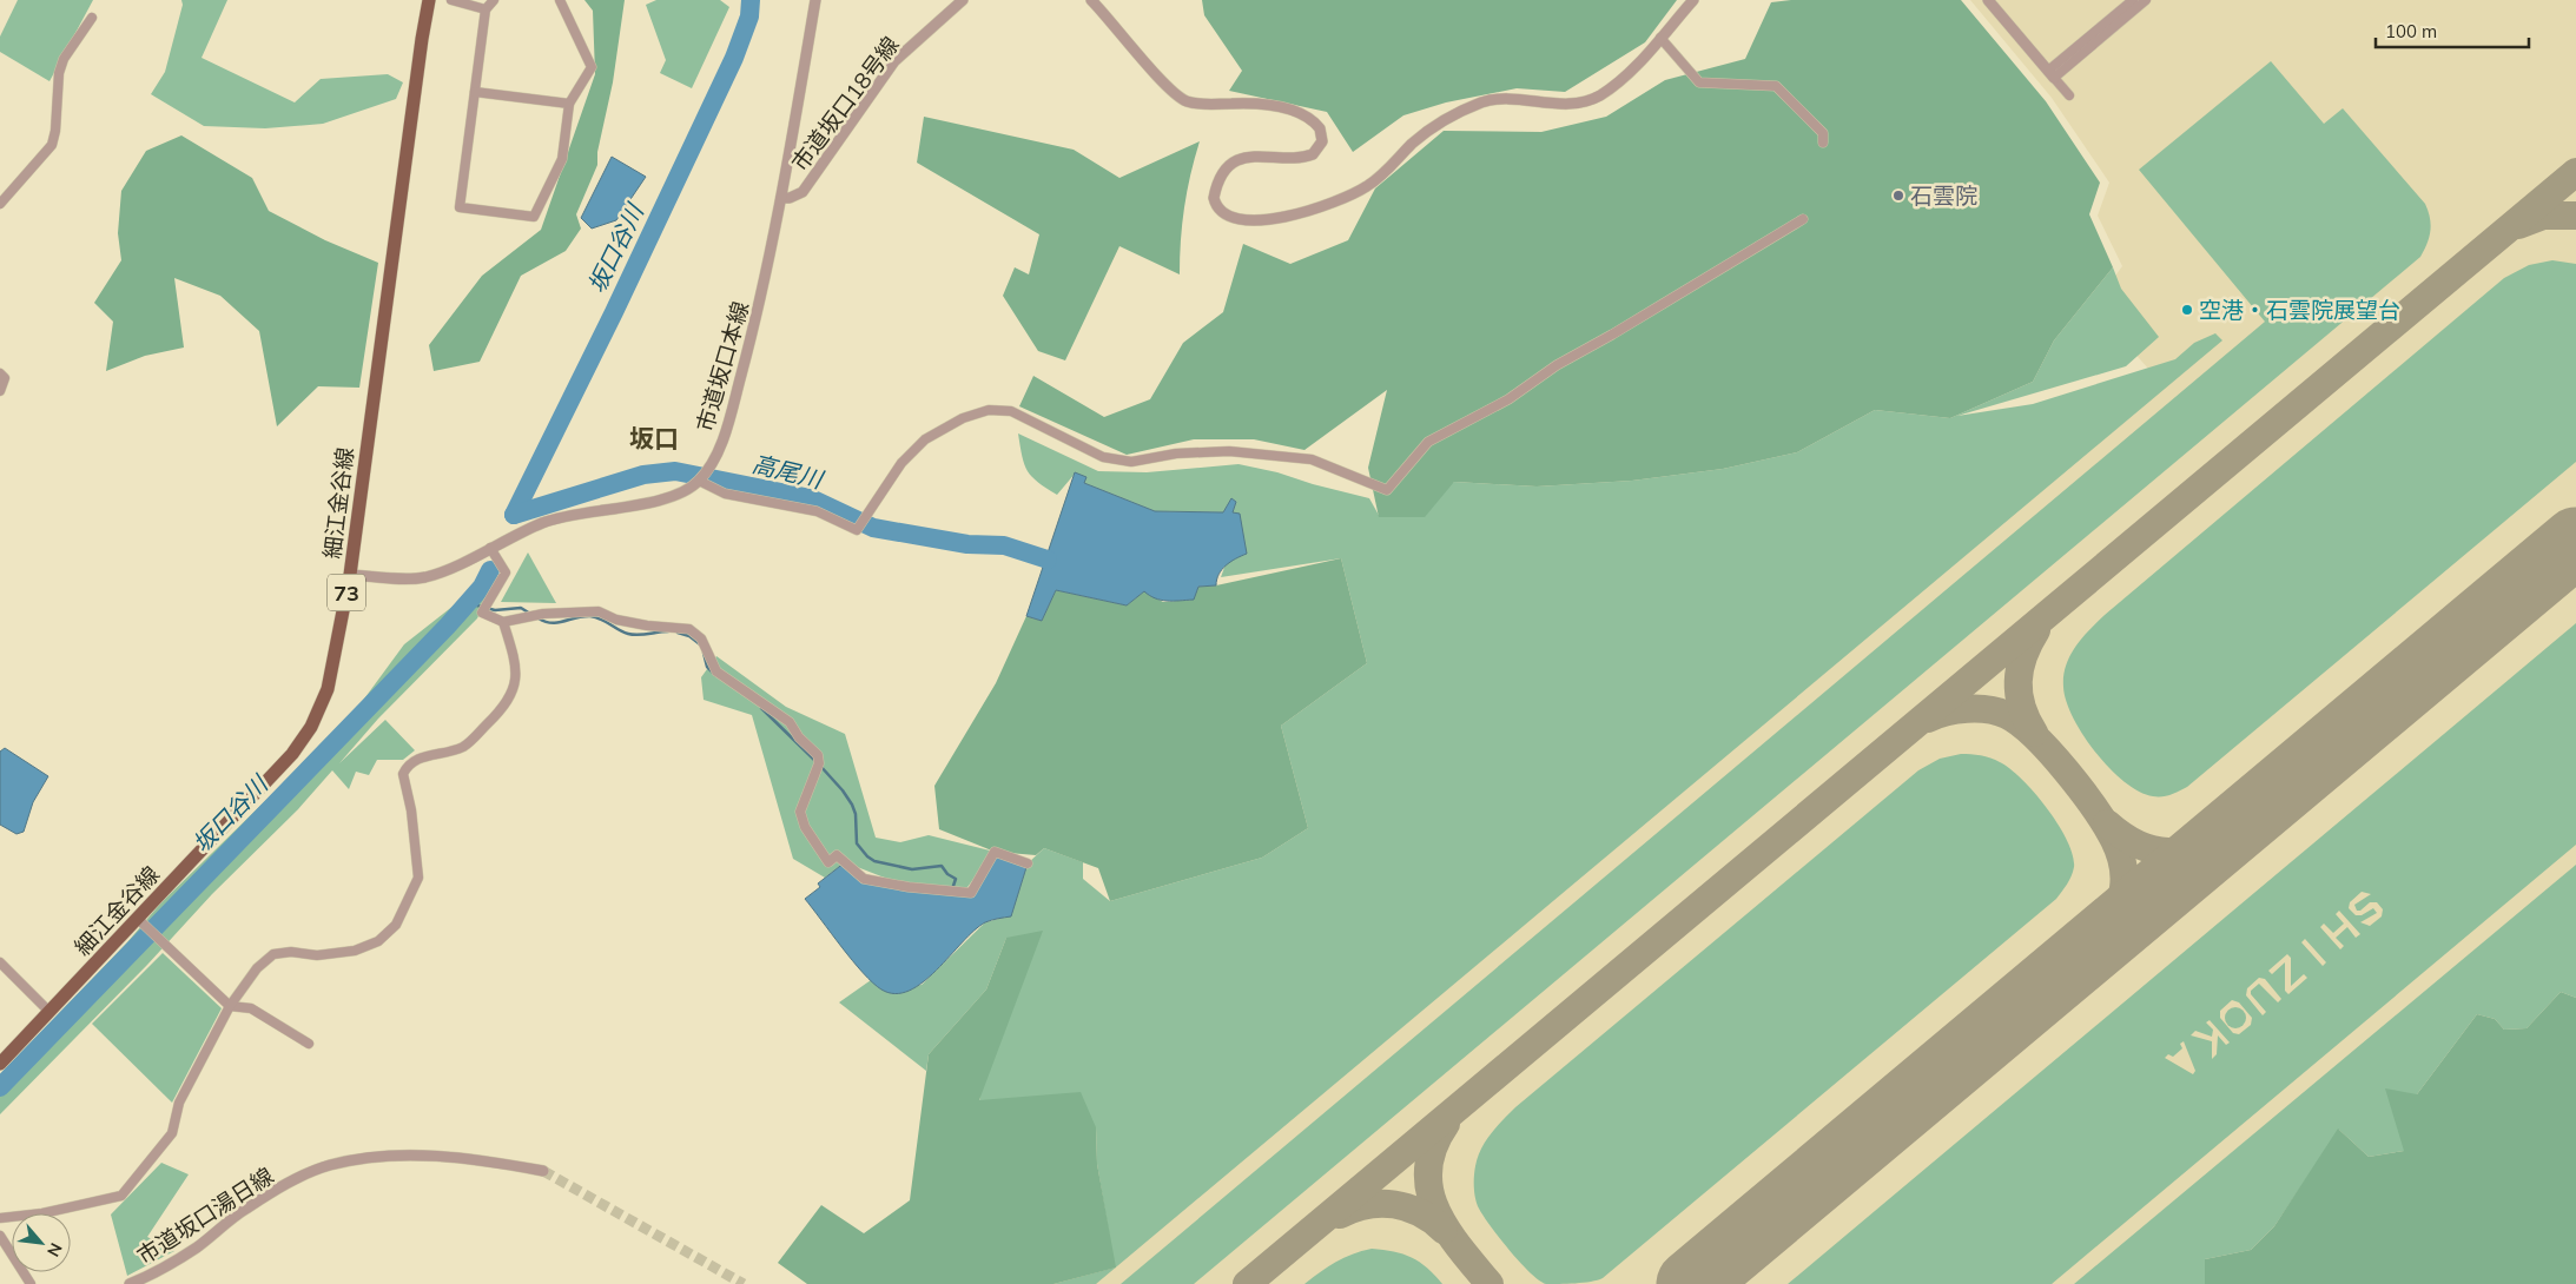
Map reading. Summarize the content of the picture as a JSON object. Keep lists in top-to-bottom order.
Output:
{
  "streets": {
    "main road": ["細江金谷線", "73"],
    "street": ["市道坂口18号線", "市道坂口本線", "市道坂口湯日線"]
  },
  "crossings": [
    ["市道坂口18号線", "市道坂口本線"],
    ["市道坂口本線", "細江金谷線"]
  ],
  "districts": ["坂口"],
  "water": ["坂口谷川", "高尾川"],
  "places": ["石雲院", "空港・石雲院展望台"],
  "scale_bar": "100 m",
  "north": "bottom right"
}
